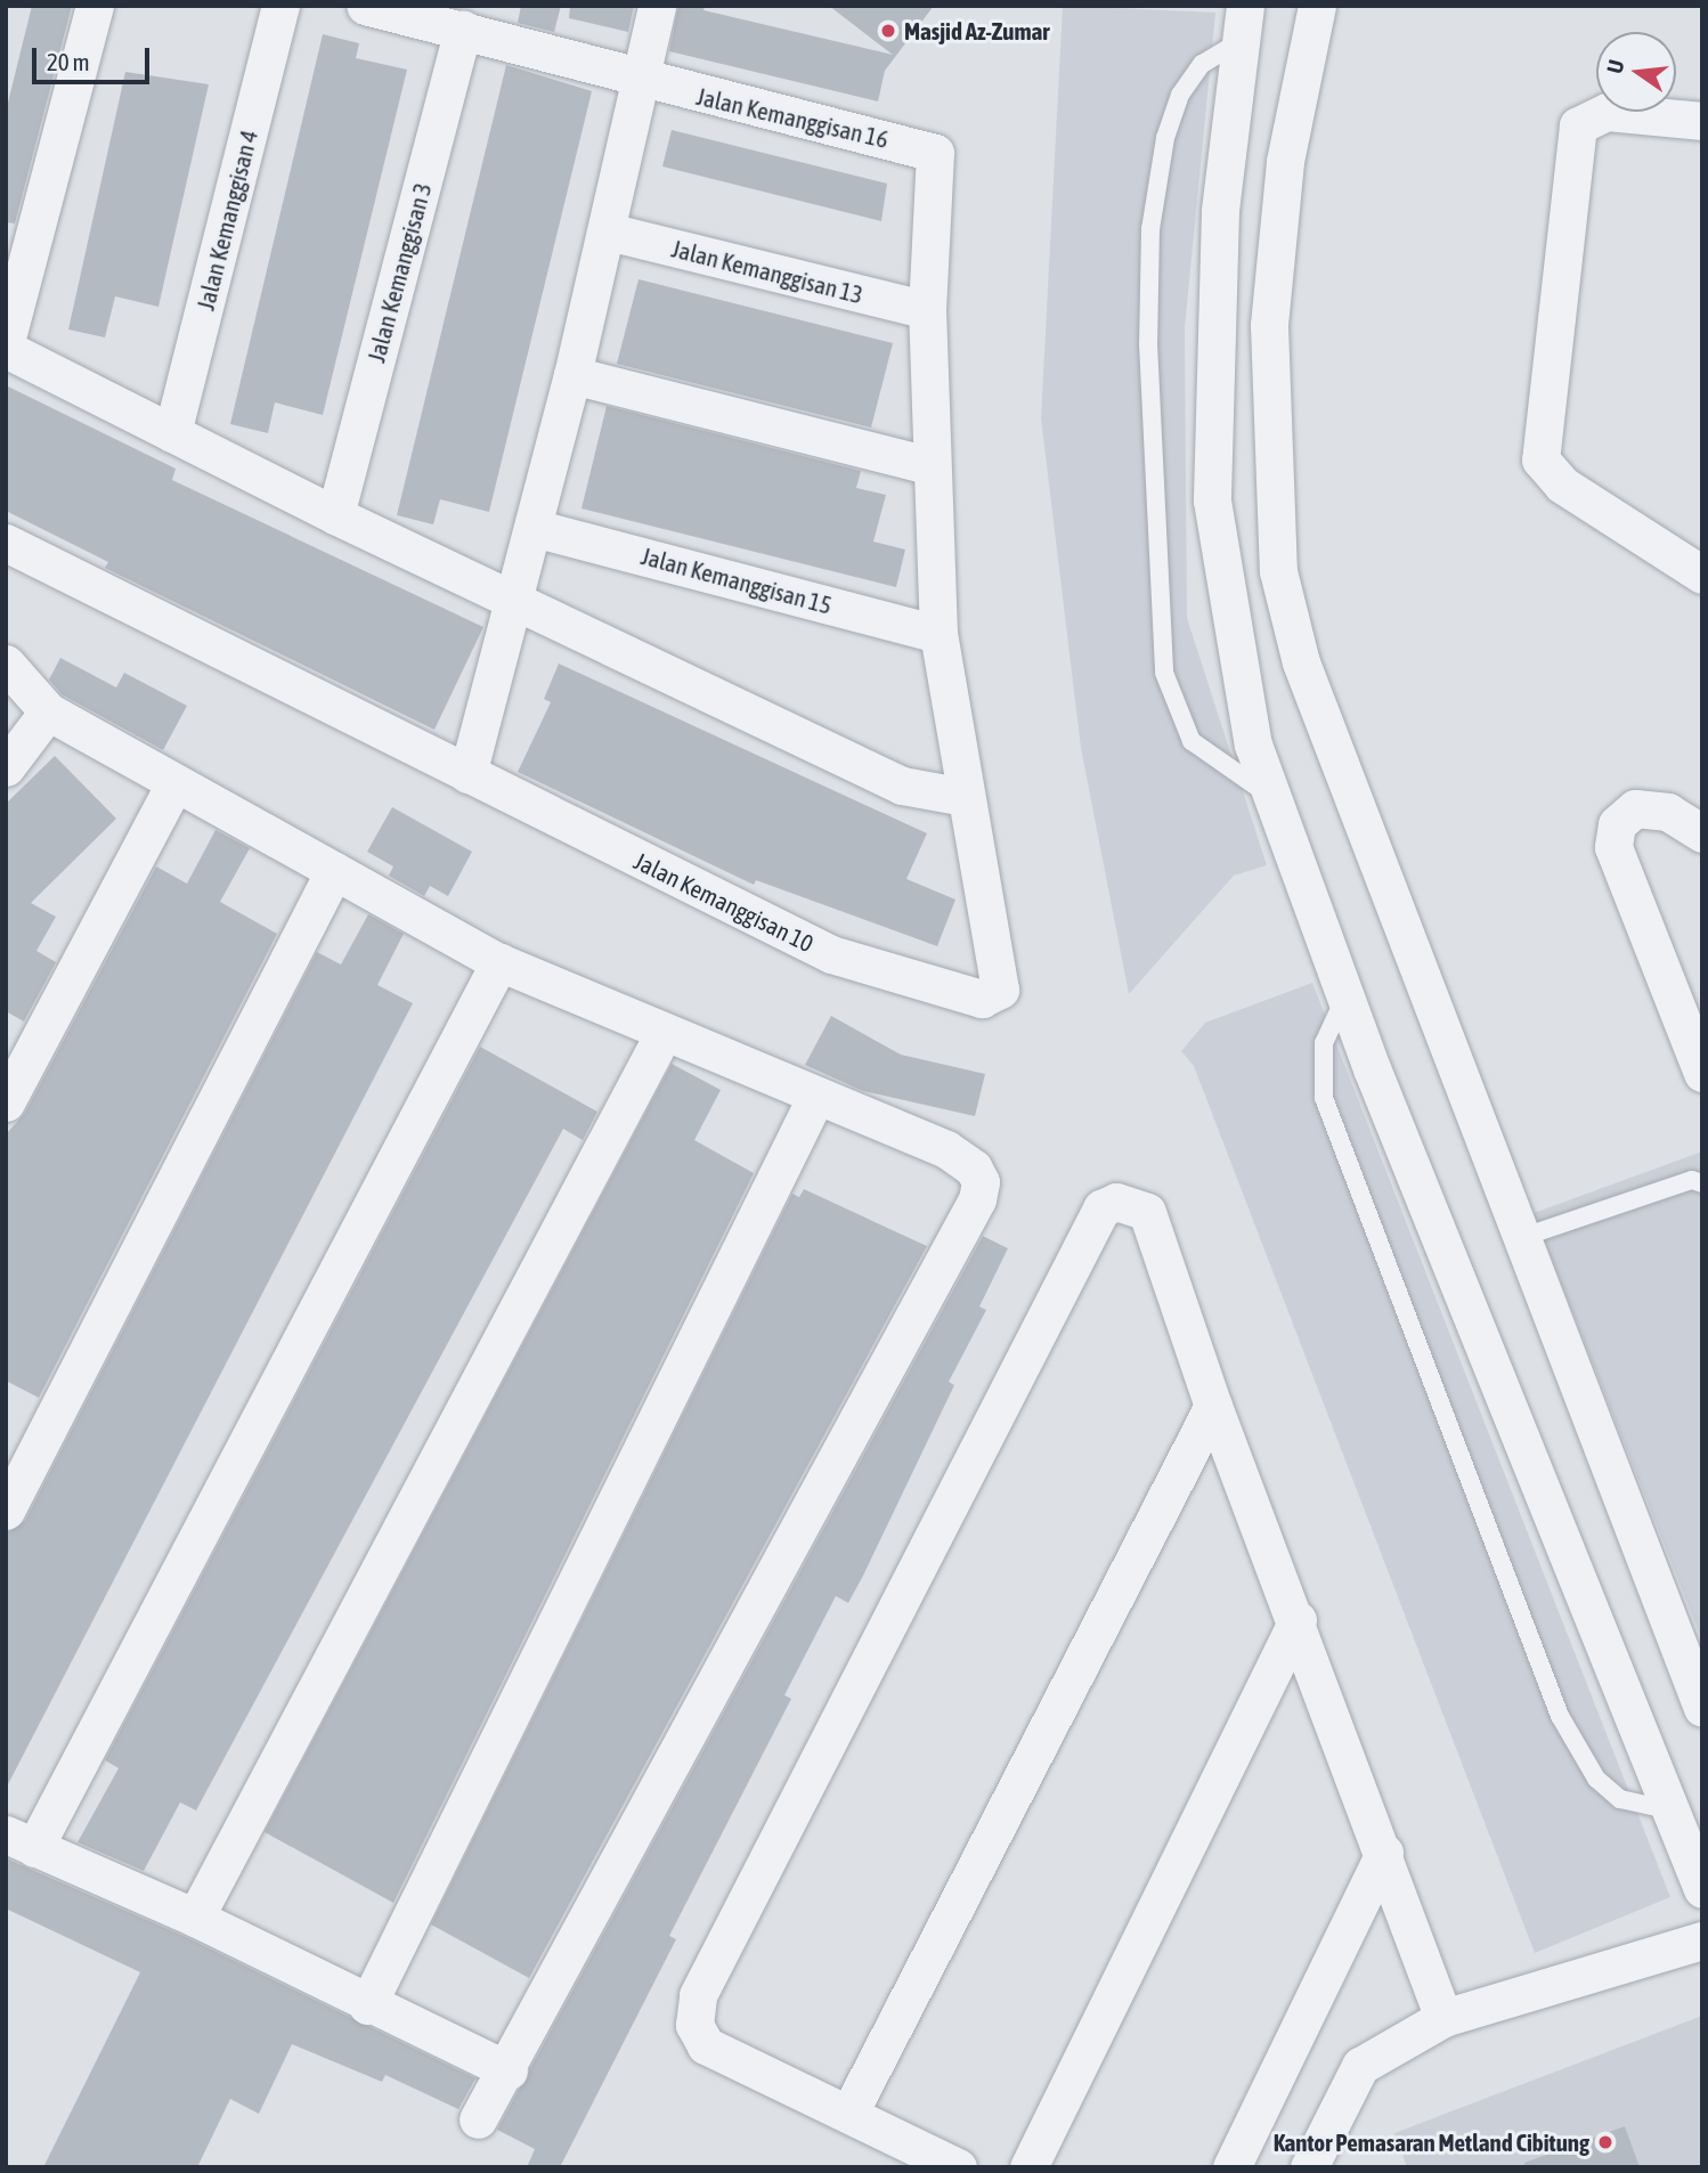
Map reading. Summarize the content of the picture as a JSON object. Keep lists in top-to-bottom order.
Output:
{
  "streets": {
    "street": [
      "Jalan Kemanggisan 16",
      "Jalan Kemanggisan 4",
      "Jalan Kemanggisan 13",
      "Jalan Kemanggisan 3",
      "Jalan Kemanggisan 15",
      "Jalan Kemanggisan 10"
    ]
  },
  "crossings": [
    ["Jalan Kemanggisan 16", "Jalan Kemanggisan 13"],
    ["Jalan Kemanggisan 16", "Jalan Kemanggisan 3"]
  ],
  "places": ["Masjid Az-Zumar", "Kantor Pemasaran Metland Cibitung"],
  "scale_bar": "20 m",
  "north": "left"
}
